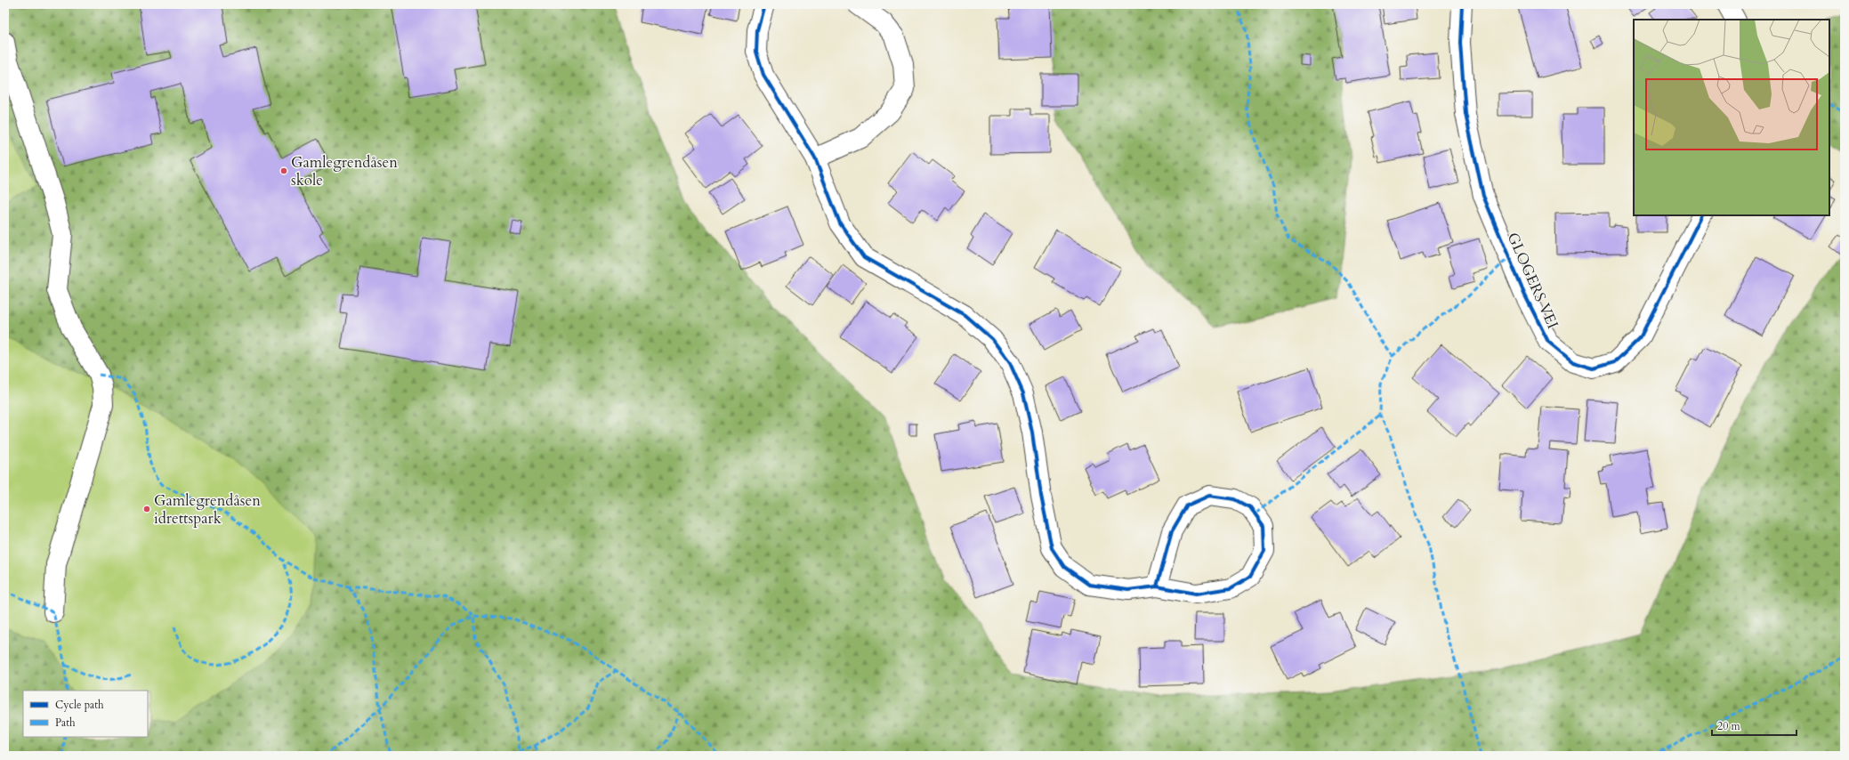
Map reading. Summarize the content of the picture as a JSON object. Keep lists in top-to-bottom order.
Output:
{
  "streets": {
    "street": ["GLOGERS VEI"]
  },
  "places": ["Gamlegrendåsen skole", "Gamlegrendåsen idrettspark"],
  "legend": ["Cycle path", "Path"],
  "scale_bar": "20 m"
}
